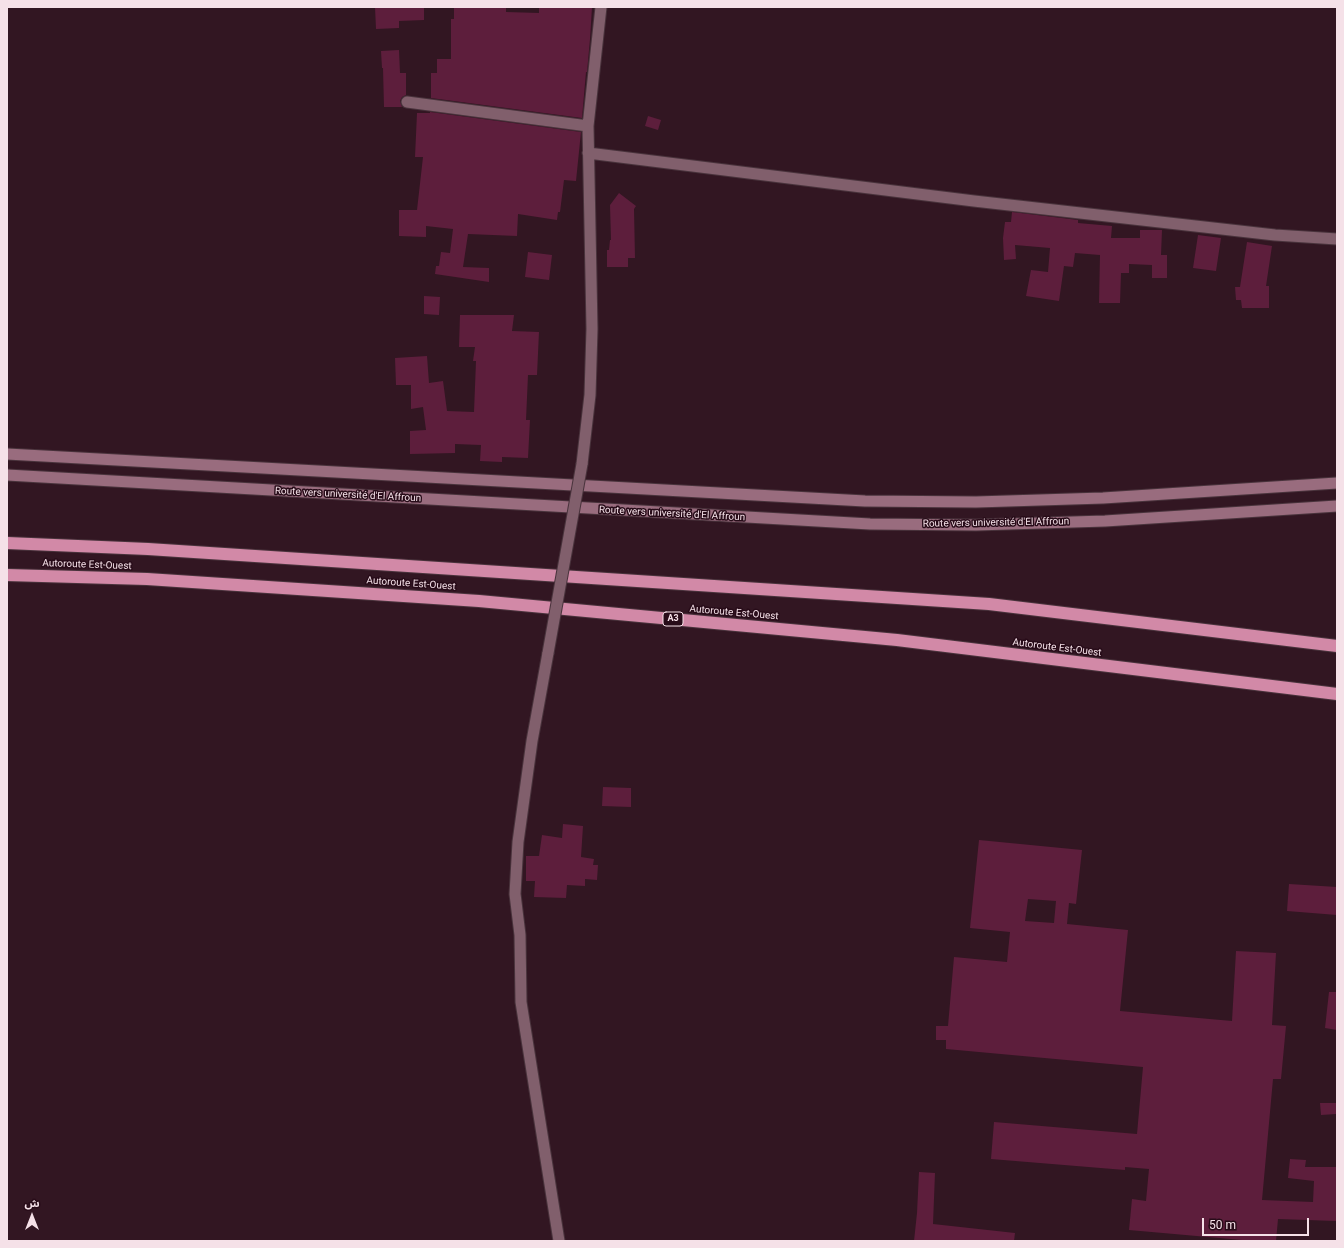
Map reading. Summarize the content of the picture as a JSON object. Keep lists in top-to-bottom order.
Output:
{
  "streets": {
    "highway": ["Autoroute Est-Ouest", "A3"],
    "main road": ["Route vers université d'El Affroun"]
  },
  "scale_bar": "50 m",
  "north": "top"
}
